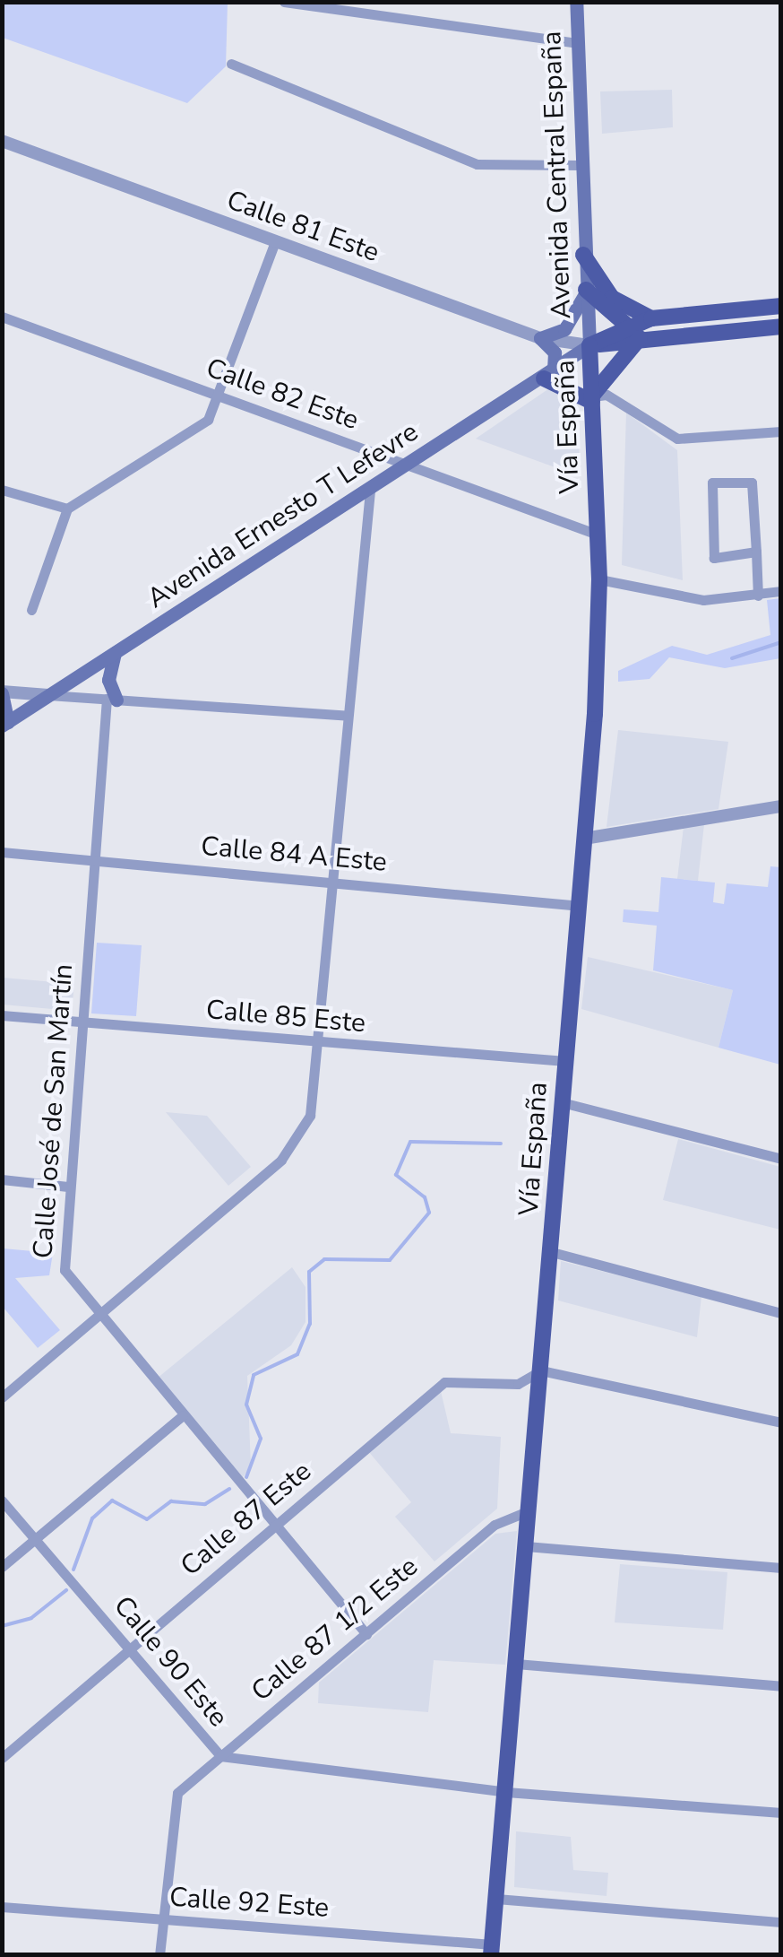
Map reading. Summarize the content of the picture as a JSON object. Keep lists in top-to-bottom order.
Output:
{
  "streets": {
    "main road": ["Avenida Central España", "Vía España", "Avenida Ernesto T Lefevre"],
    "street": [
      "Calle 81 Este",
      "Calle 82 Este",
      "Calle 84 A Este",
      "Calle 85 Este",
      "Calle José de San Martín",
      "Calle 87 Este",
      "Calle 87 1/2 Este",
      "Calle 90 Este",
      "Calle 92 Este"
    ]
  },
  "crossings": [
    ["Avenida Central España", "Calle 81 Este"],
    ["Avenida Central España", "Vía España"],
    ["Avenida Central España", "Avenida Ernesto T Lefevre"],
    ["Calle 81 Este", "Vía España"],
    ["Calle 81 Este", "Avenida Ernesto T Lefevre"],
    ["Calle 82 Este", "Vía España"],
    ["Calle 82 Este", "Avenida Ernesto T Lefevre"],
    ["Vía España", "Avenida Ernesto T Lefevre"],
    ["Vía España", "Calle 84 A Este"],
    ["Vía España", "Calle 85 Este"],
    ["Vía España", "Calle 87 Este"],
    ["Vía España", "Calle 87 1/2 Este"],
    ["Vía España", "Calle 90 Este"],
    ["Vía España", "Calle 92 Este"],
    ["Calle 84 A Este", "Calle José de San Martín"],
    ["Calle 85 Este", "Calle José de San Martín"],
    ["Calle José de San Martín", "Calle 87 Este"],
    ["Calle José de San Martín", "Calle 87 1/2 Este"],
    ["Calle 87 Este", "Calle 90 Este"],
    ["Calle 87 1/2 Este", "Calle 90 Este"],
    ["Calle 87 1/2 Este", "Calle 92 Este"]
  ]
}
